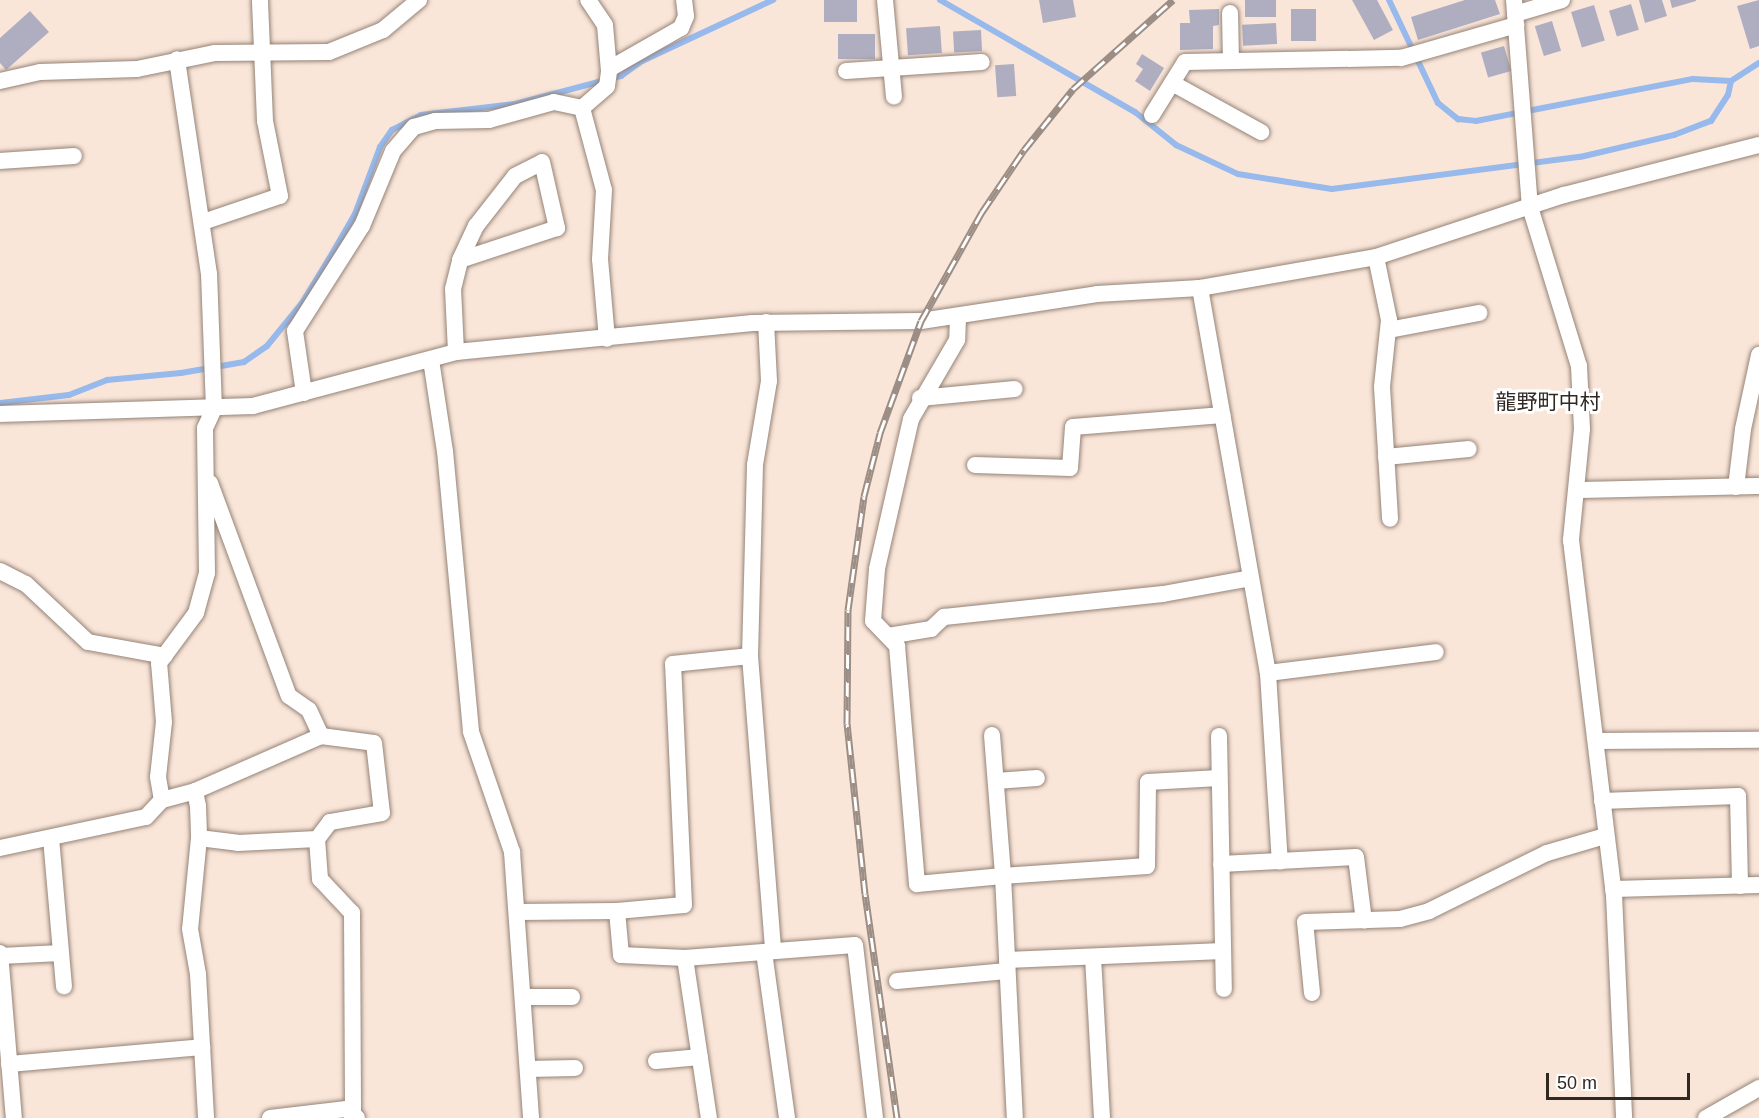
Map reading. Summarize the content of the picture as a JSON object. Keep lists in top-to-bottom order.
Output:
{
  "districts": ["龍野町中村"],
  "scale_bar": "50 m"
}
